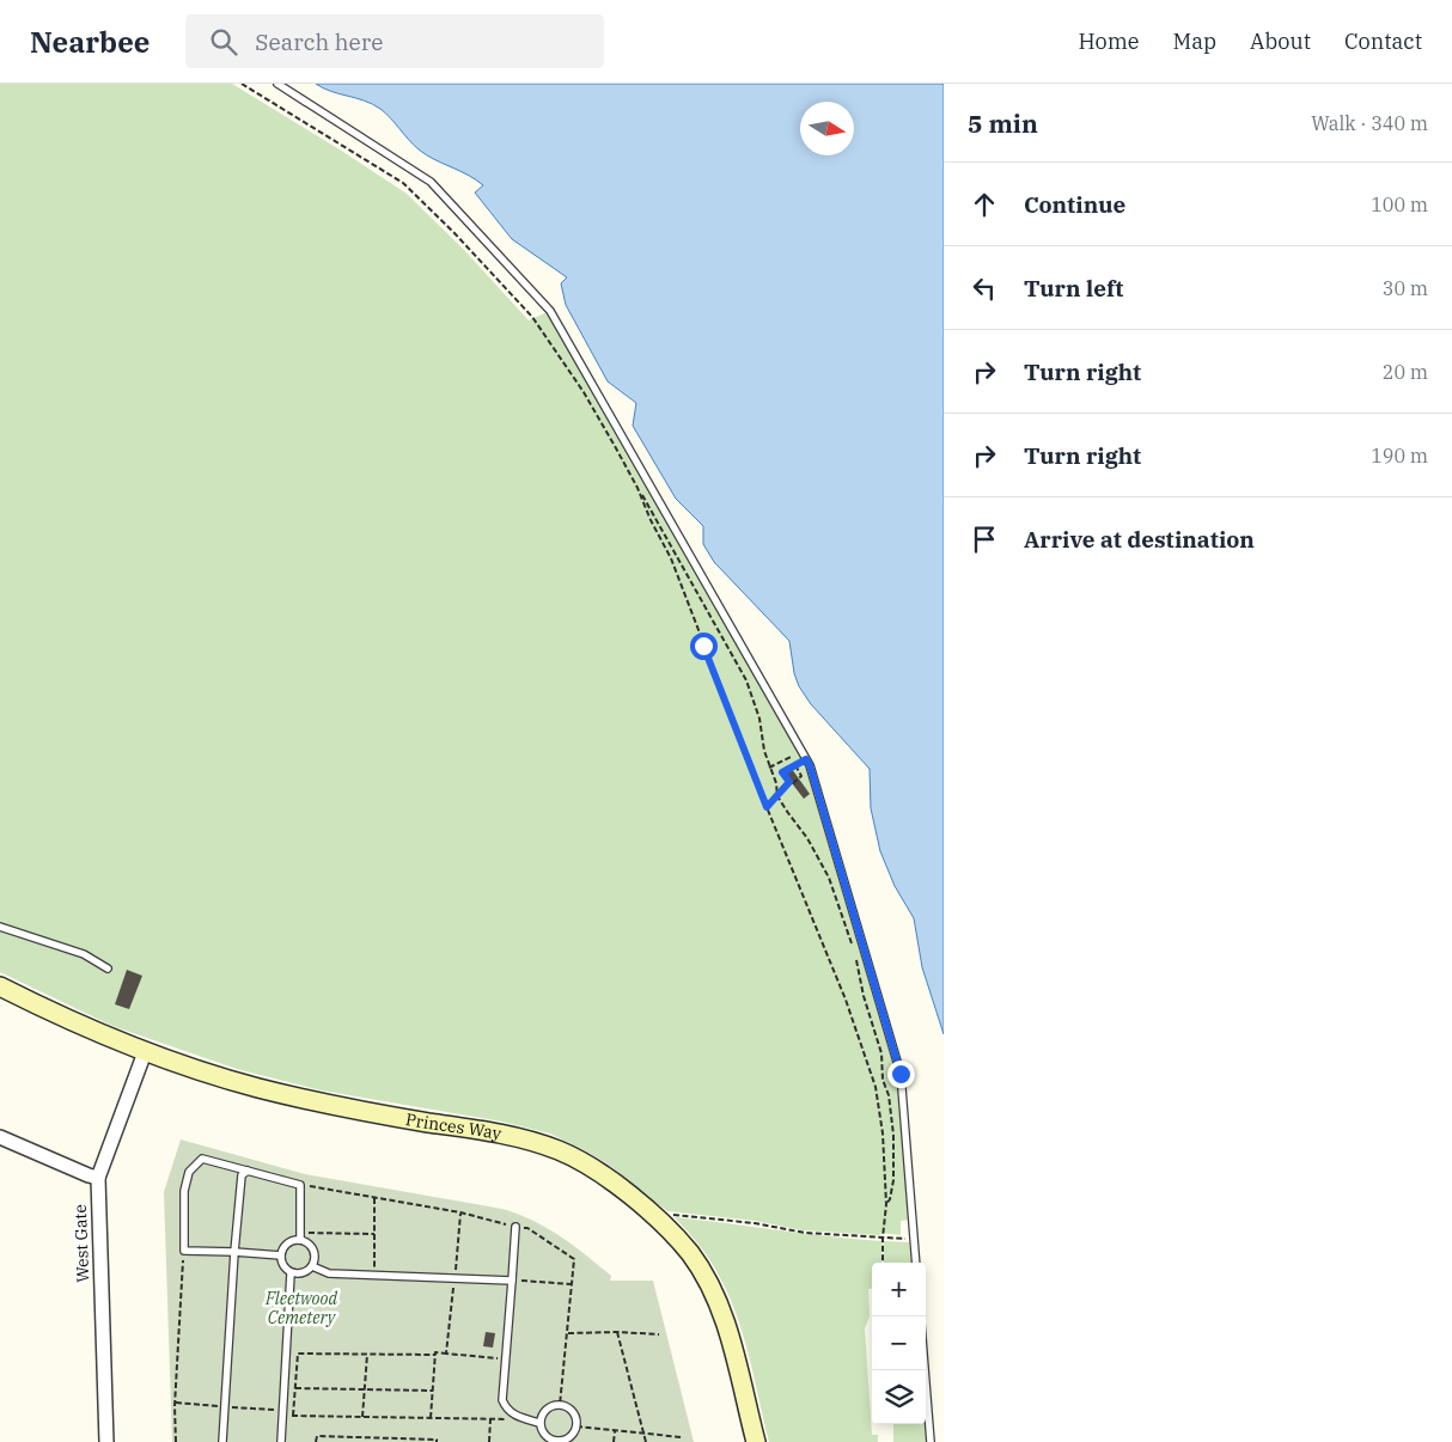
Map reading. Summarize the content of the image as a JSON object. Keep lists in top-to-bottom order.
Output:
{
  "streets": {
    "street": ["Princes Way", "West Gate"]
  },
  "crossings": [
    ["Princes Way", "West Gate"]
  ],
  "parks": ["Fleetwood Cemetery"],
  "north": "right",
  "page": {
    "header": "Nearbee",
    "search": "Search here",
    "nav": [
      "Home",
      "Map",
      "About",
      "Contact"
    ],
    "heading": ["5 min", "Walk · 340 m"],
    "list": [
      ["Continue", "100 m"],
      ["Turn left", "30 m"],
      ["Turn right", "20 m"],
      ["Turn right", "190 m"],
      "Arrive at destination"
    ],
    "map_buttons": ["+", "−"]
  }
}
